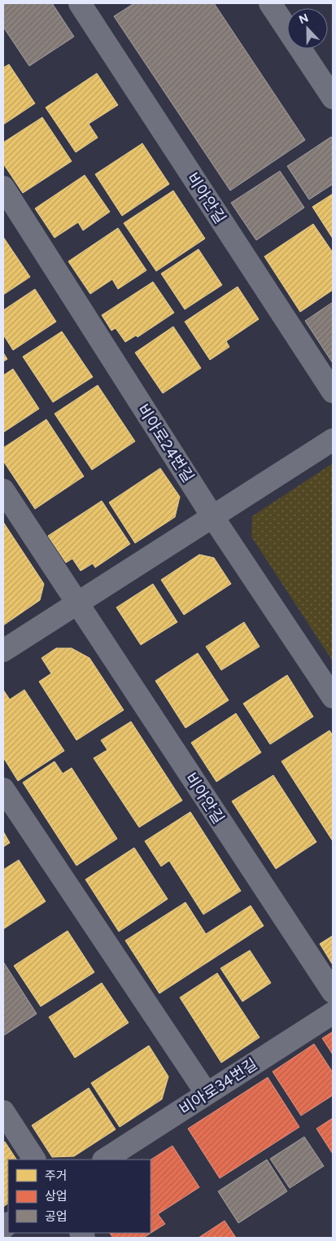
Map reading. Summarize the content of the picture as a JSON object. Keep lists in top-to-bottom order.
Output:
{
  "streets": {
    "street": ["비아안길", "비아로24번길", "비아로34번길"]
  },
  "legend": ["주거", "상업", "공업"],
  "north": "top"
}
